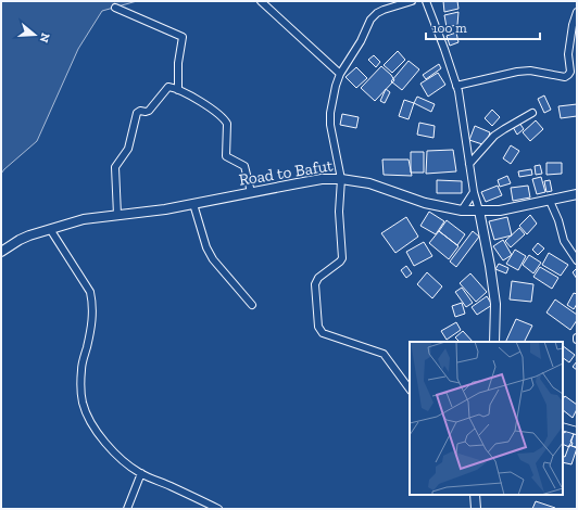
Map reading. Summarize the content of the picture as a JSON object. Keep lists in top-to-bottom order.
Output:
{
  "streets": {
    "street": ["Road to Bafut"]
  },
  "scale_bar": "100 m",
  "north": "right"
}
